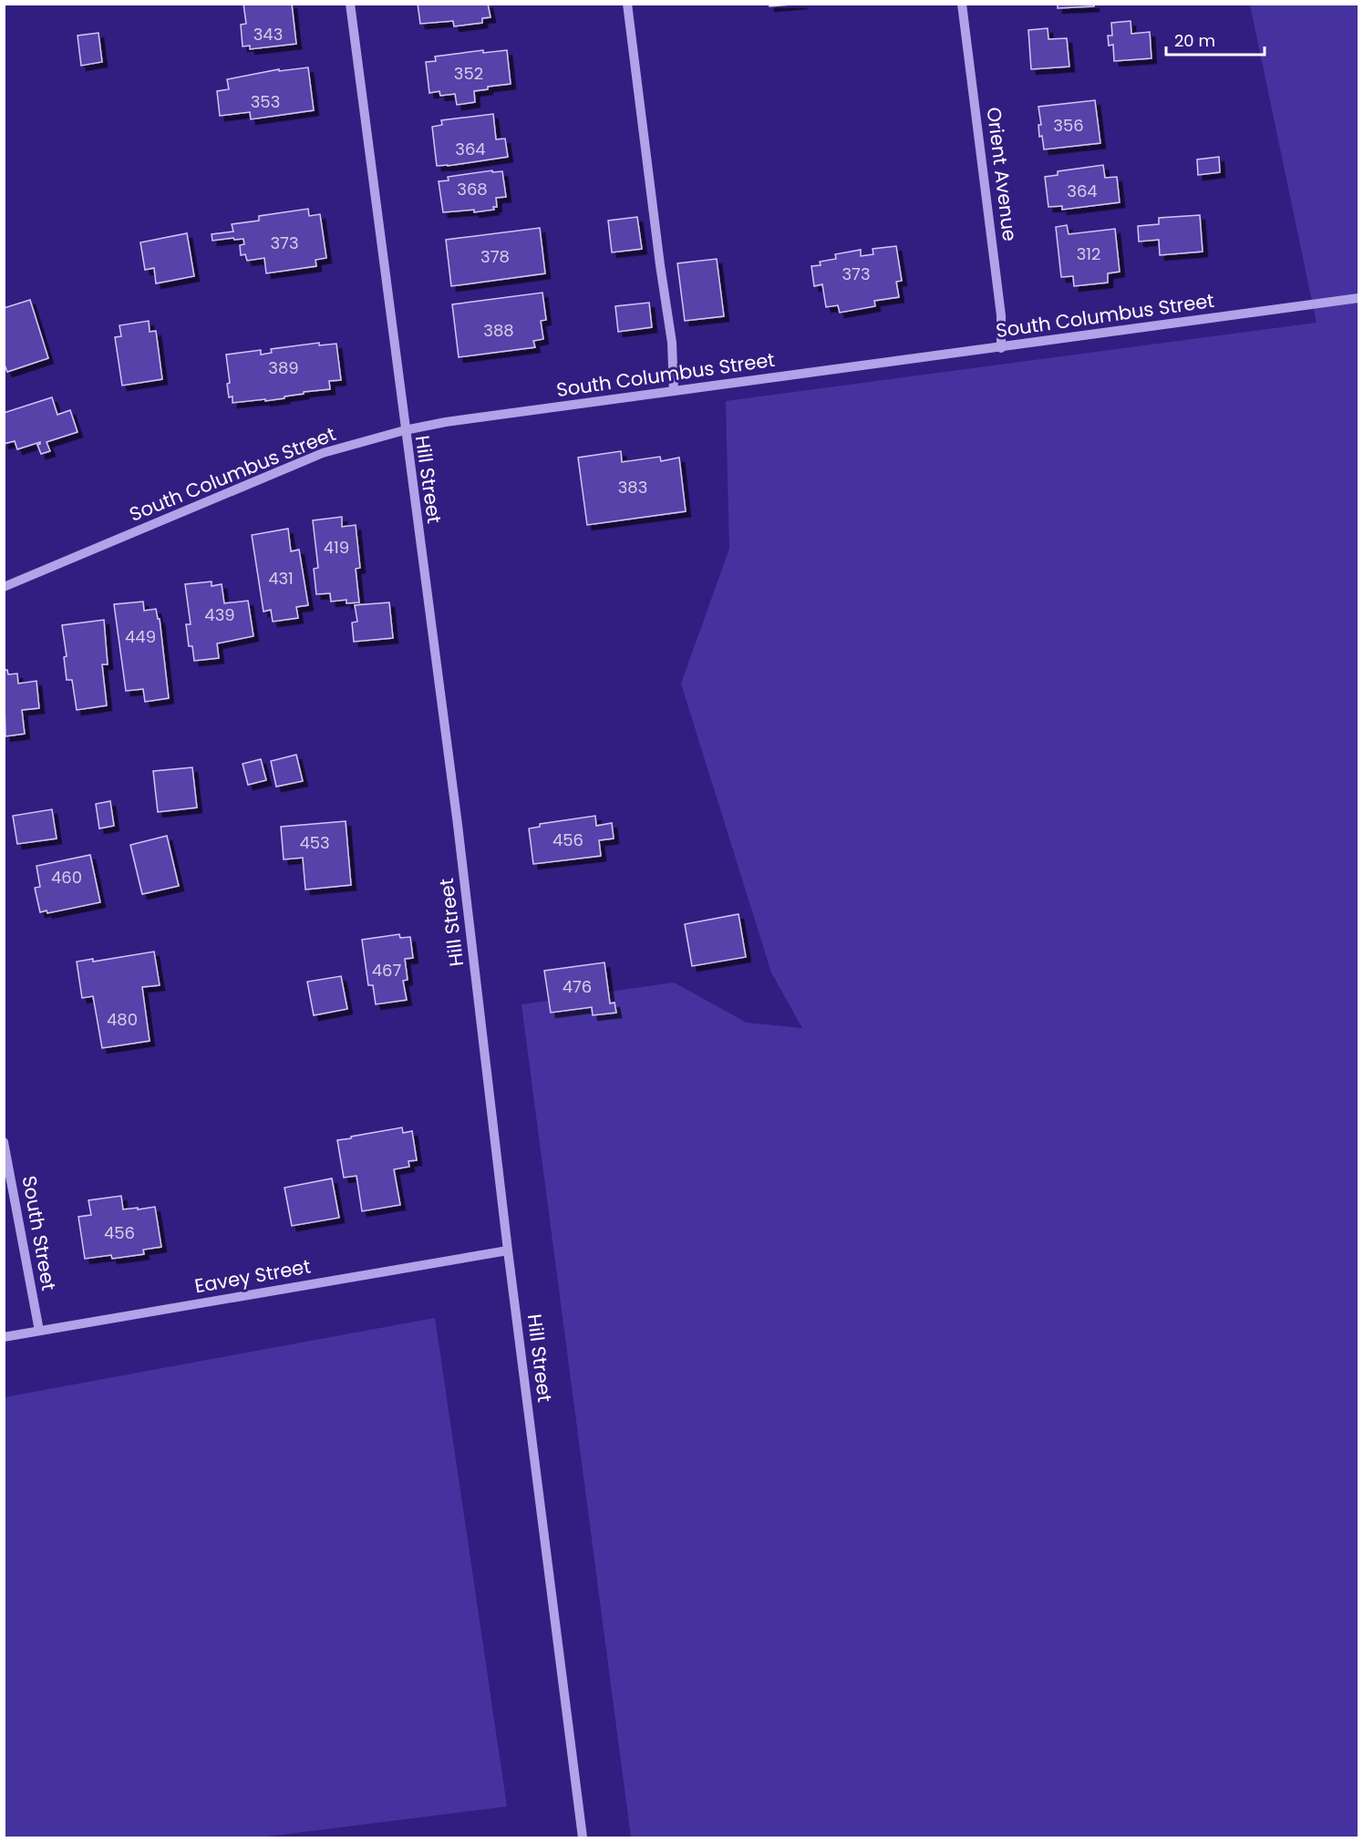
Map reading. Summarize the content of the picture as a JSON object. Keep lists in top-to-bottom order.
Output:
{
  "streets": {
    "street": [
      "Orient Avenue",
      "South Columbus Street",
      "Hill Street",
      "South Street",
      "Eavey Street"
    ]
  },
  "crossings": [
    ["Orient Avenue", "South Columbus Street"],
    ["South Columbus Street", "Hill Street"],
    ["Hill Street", "Eavey Street"],
    ["South Street", "Eavey Street"]
  ],
  "house_numbers": [
    "343",
    "352",
    "353",
    "356",
    "364",
    "368",
    "364",
    "373",
    "312",
    "378",
    "373",
    "388",
    "389",
    "383",
    "419",
    "431",
    "439",
    "449",
    "456",
    "453",
    "460",
    "467",
    "476",
    "480",
    "456"
  ],
  "scale_bar": "20 m"
}
